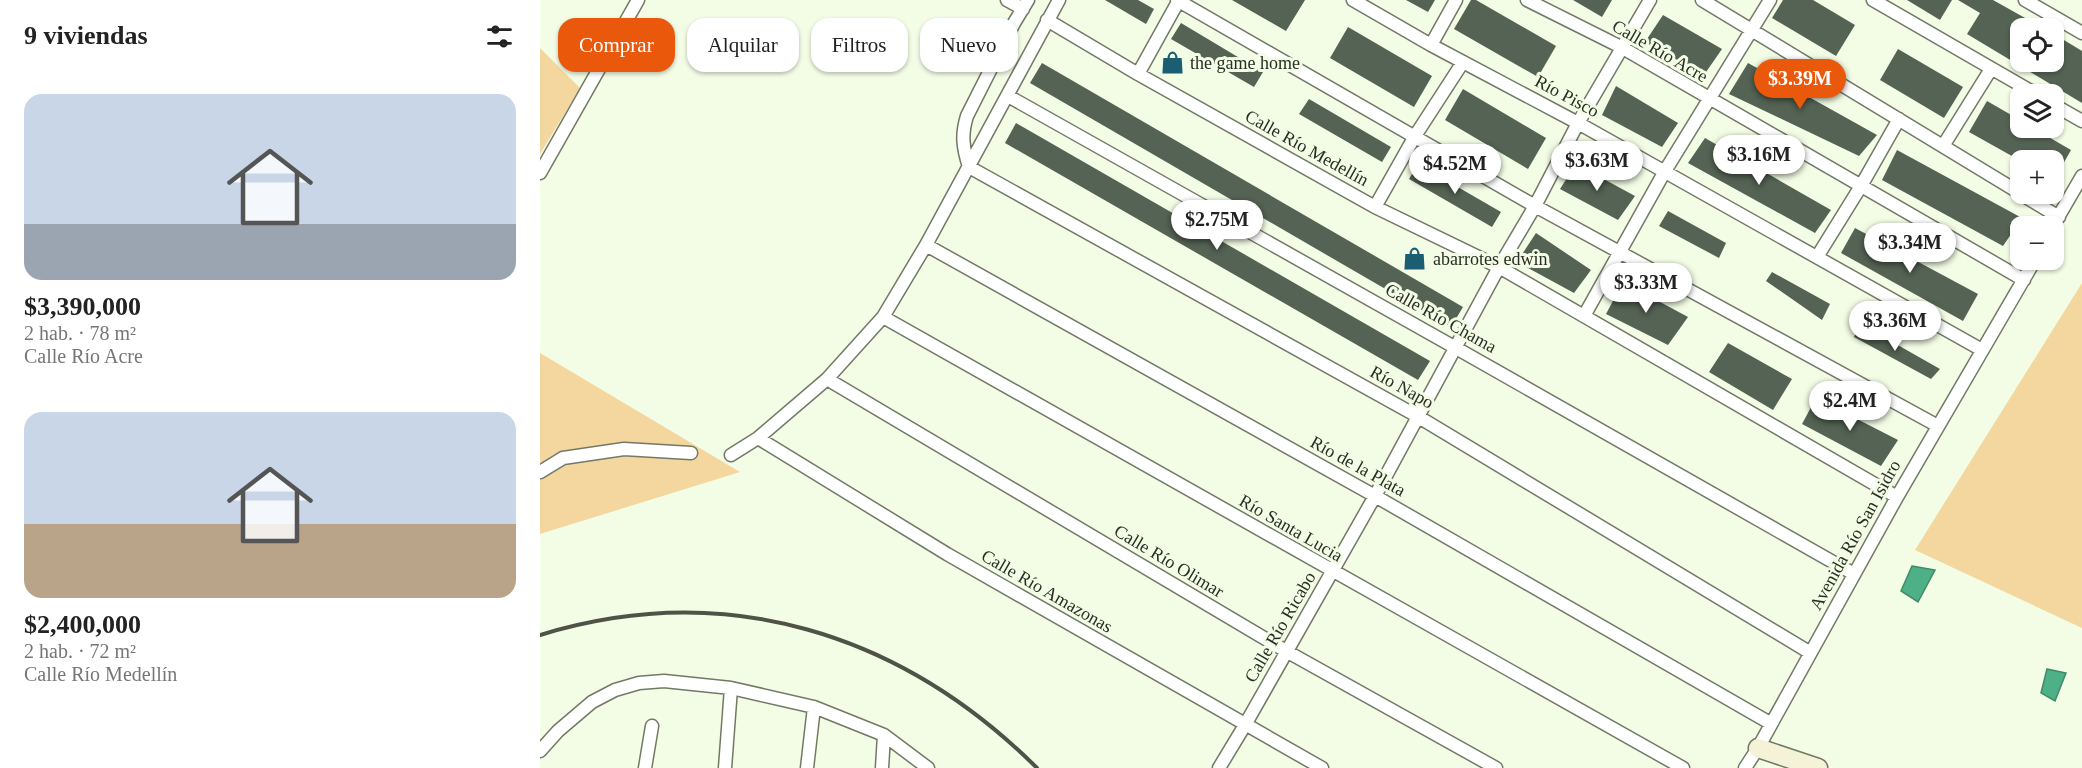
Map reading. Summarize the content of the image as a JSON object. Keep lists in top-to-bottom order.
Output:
{
  "streets": {
    "street": [
      "Calle Río Acre",
      "Río Pisco",
      "Calle Río Medellín",
      "Calle Río Chama",
      "Río Napo",
      "Río de la Plata",
      "Río Santa Lucia",
      "Avenida Río San Isidro",
      "Calle Río Olimar",
      "Calle Río Amazonas",
      "Calle Río Ricabo"
    ]
  },
  "crossings": [
    ["Calle Río Acre", "Avenida Río San Isidro"],
    ["Calle Río Acre", "Calle Río Ricabo"],
    ["Río Pisco", "Avenida Río San Isidro"],
    ["Río Pisco", "Calle Río Ricabo"],
    ["Calle Río Medellín", "Avenida Río San Isidro"],
    ["Calle Río Medellín", "Calle Río Ricabo"],
    ["Calle Río Chama", "Avenida Río San Isidro"],
    ["Calle Río Chama", "Calle Río Ricabo"],
    ["Río Napo", "Avenida Río San Isidro"],
    ["Río Napo", "Calle Río Ricabo"],
    ["Río de la Plata", "Avenida Río San Isidro"],
    ["Río de la Plata", "Calle Río Ricabo"],
    ["Río Santa Lucia", "Calle Río Ricabo"],
    ["Calle Río Olimar", "Calle Río Ricabo"],
    ["Calle Río Amazonas", "Calle Río Ricabo"]
  ],
  "places": {
    "shop": ["the game home", "abarrotes edwin"]
  },
  "page": {
    "heading": "9 viviendas",
    "map_buttons": ["+", "−"],
    "chip": [
      "Comprar",
      "Alquilar",
      "Filtros",
      "Nuevo"
    ],
    "price": [
      "$3.39M",
      "$3.16M",
      "$3.63M",
      "$4.52M",
      "$2.75M",
      "$3.34M",
      "$3.33M",
      "$3.36M",
      "$2.4M"
    ],
    "list": [
      {
        "name": "$3,390,000",
        "note": "2 hab. · 78 m² · Calle Río Acre"
      },
      {
        "name": "$2,400,000",
        "note": "2 hab. · 72 m² · Calle Río Medellín"
      }
    ]
  }
}
